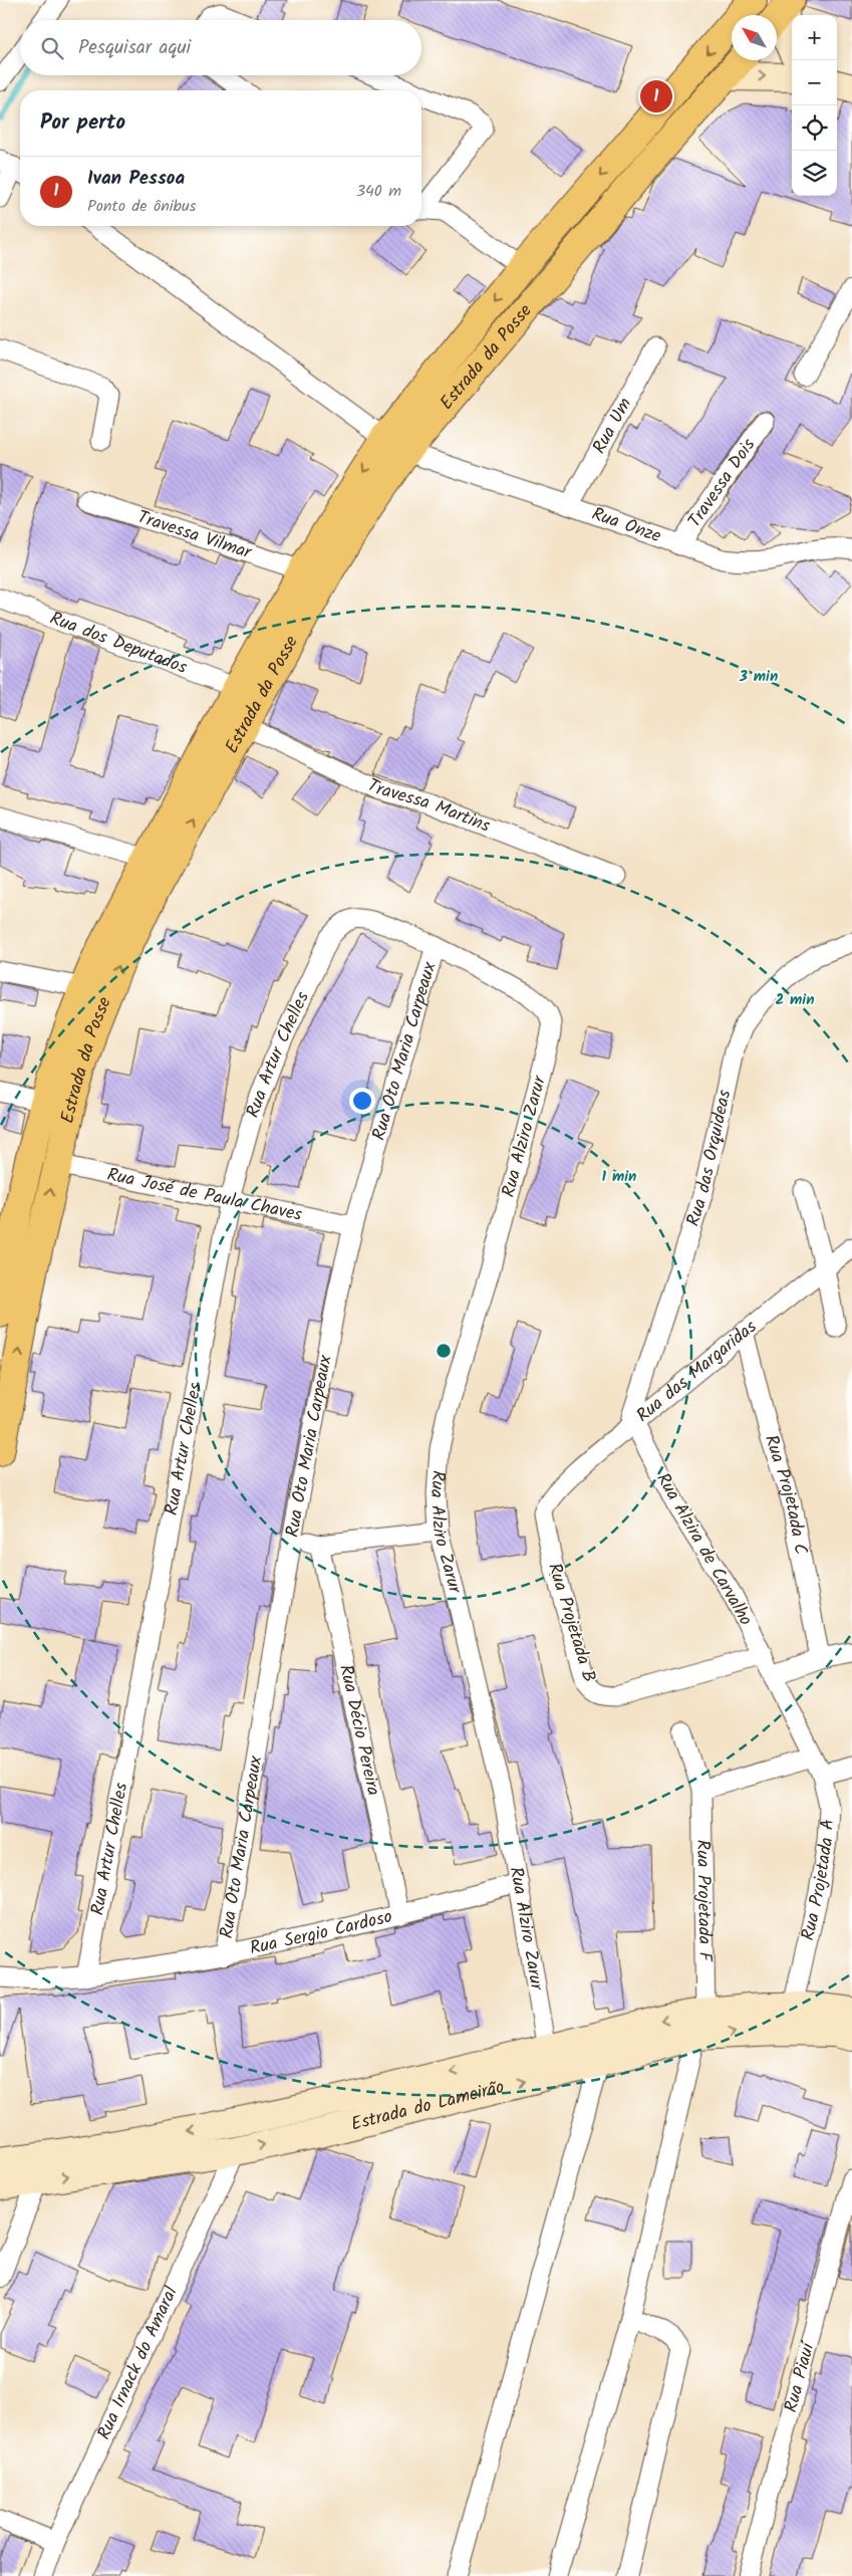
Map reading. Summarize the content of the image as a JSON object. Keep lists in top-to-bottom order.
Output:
{
  "streets": {
    "main road": ["Estrada da Posse", "Estrada do Lameirão"],
    "street": [
      "Rua Um",
      "Travessa Dois",
      "Rua Onze",
      "Travessa Vilmar",
      "Rua dos Deputados",
      "Travessa Martins",
      "Rua Oto Maria Carpeaux",
      "Rua Artur Chelles",
      "Rua Alziro Zarur",
      "Rua das Orquideas",
      "Rua José de Paula Chaves",
      "Rua das Margaridas",
      "Rua Projetada C",
      "Rua Alzira de Carvalho",
      "Rua Projetada B",
      "Rua Décio Pereira",
      "Rua Projetada A",
      "Rua Projetada F",
      "Rua Sergio Cardoso",
      "Rua Irnack do Amaral",
      "Rua Piauí"
    ]
  },
  "crossings": [
    ["Estrada da Posse", "Rua Onze"],
    ["Estrada da Posse", "Travessa Vilmar"],
    ["Estrada da Posse", "Rua dos Deputados"],
    ["Estrada da Posse", "Travessa Martins"],
    ["Estrada da Posse", "Rua José de Paula Chaves"],
    ["Rua Um", "Rua Onze"],
    ["Travessa Dois", "Rua Onze"],
    ["Rua Oto Maria Carpeaux", "Rua Artur Chelles"],
    ["Rua Oto Maria Carpeaux", "Rua Alziro Zarur"],
    ["Rua Oto Maria Carpeaux", "Rua José de Paula Chaves"],
    ["Rua Oto Maria Carpeaux", "Rua Sergio Cardoso"],
    ["Rua Artur Chelles", "Rua Alziro Zarur"],
    ["Rua Artur Chelles", "Rua José de Paula Chaves"],
    ["Rua Artur Chelles", "Rua Sergio Cardoso"],
    ["Rua Alziro Zarur", "Rua Sergio Cardoso"],
    ["Rua Alziro Zarur", "Estrada do Lameirão"],
    ["Rua das Orquideas", "Rua das Margaridas"],
    ["Rua das Orquideas", "Rua Alzira de Carvalho"],
    ["Rua das Margaridas", "Rua Projetada C"],
    ["Rua das Margaridas", "Rua Alzira de Carvalho"],
    ["Rua das Margaridas", "Rua Projetada B"],
    ["Rua Alzira de Carvalho", "Rua Projetada B"],
    ["Rua Alzira de Carvalho", "Rua Projetada A"],
    ["Rua Décio Pereira", "Rua Sergio Cardoso"],
    ["Rua Projetada A", "Estrada do Lameirão"],
    ["Rua Projetada F", "Estrada do Lameirão"],
    ["Estrada do Lameirão", "Rua Irnack do Amaral"]
  ],
  "north": "top left",
  "page": {
    "map_buttons": ["+", "−"],
    "search": "Pesquisar aqui",
    "pins": "1",
    "heading": "Por perto",
    "list": [
      {
        "mark": "1",
        "name": "Ivan Pessoa",
        "note": "Ponto de ônibus",
        "value": "340 m"
      }
    ]
  },
  "rings": ["3 min", "2 min", "1 min"]
}
